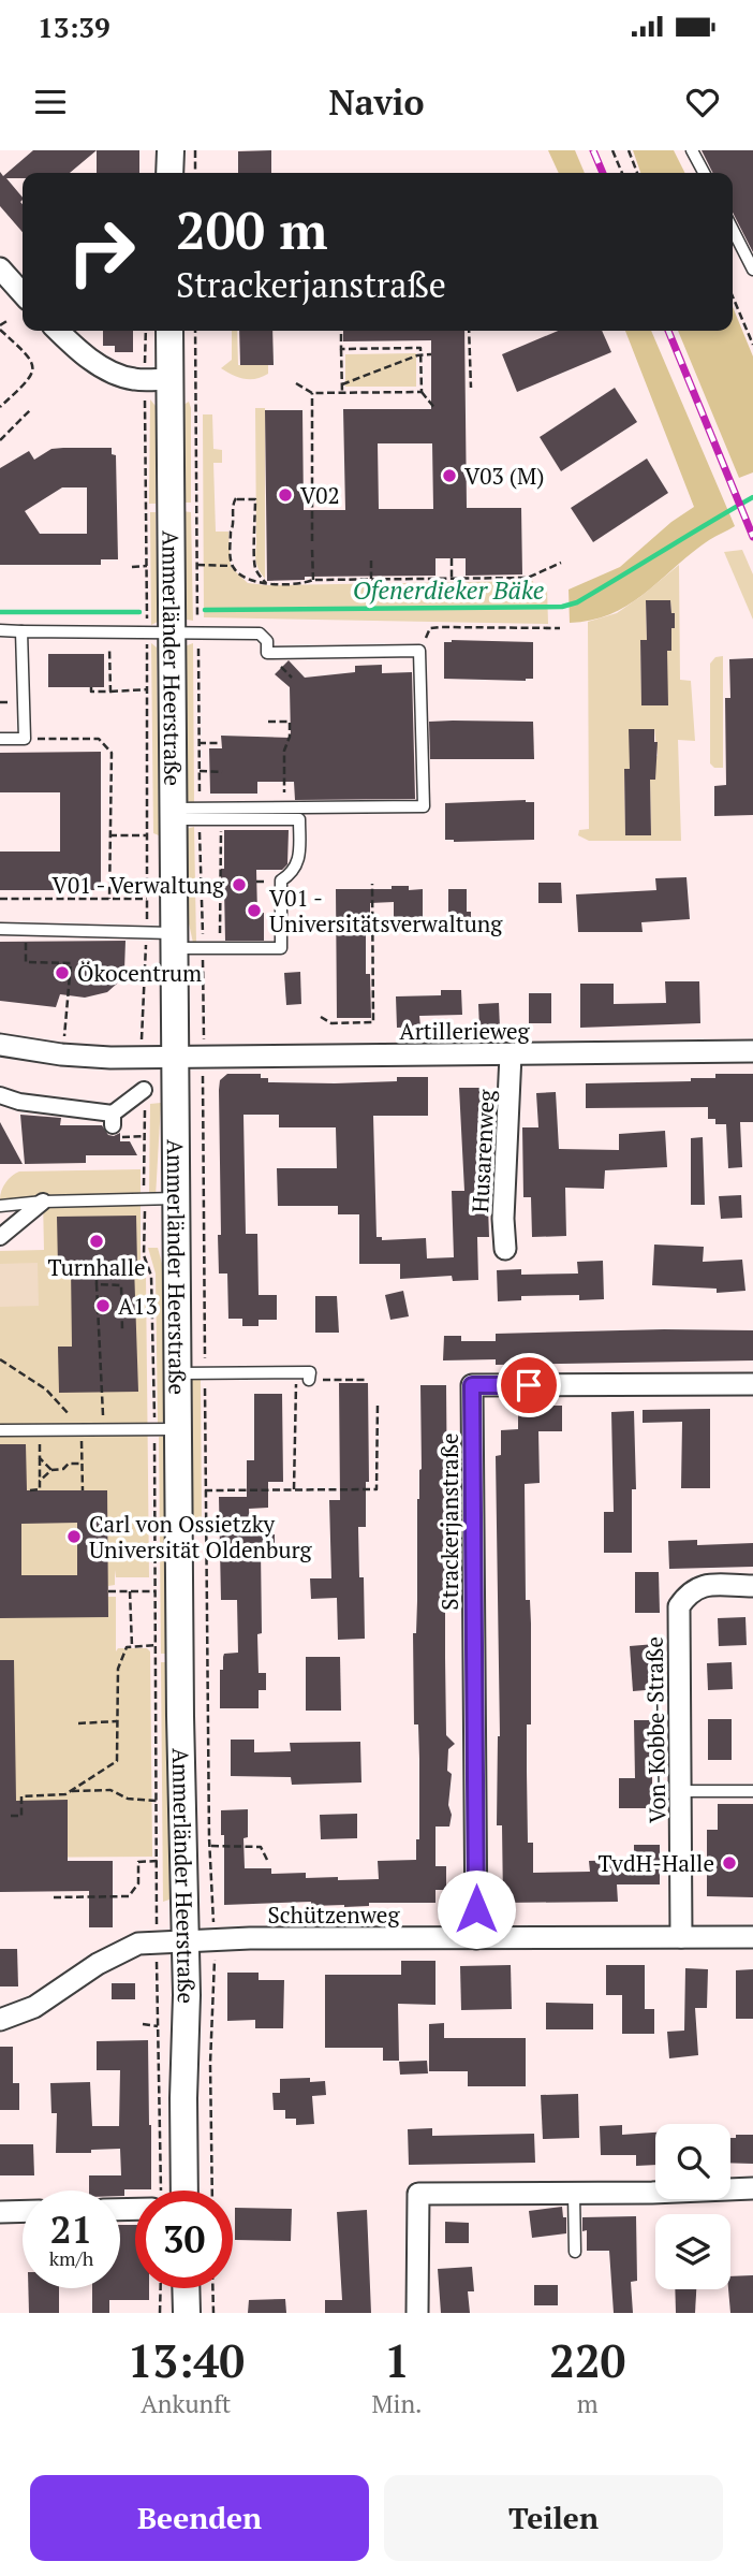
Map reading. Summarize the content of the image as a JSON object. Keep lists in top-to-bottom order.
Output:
{
  "streets": {
    "street": [
      "Ammerländer Heerstraße",
      "Artillerieweg",
      "Husarenweg",
      "Strackerjanstraße",
      "Von-Kobbe-Straße",
      "Schützenweg"
    ]
  },
  "crossings": [
    ["Ammerländer Heerstraße", "Artillerieweg"],
    ["Ammerländer Heerstraße", "Schützenweg"],
    ["Artillerieweg", "Husarenweg"],
    ["Strackerjanstraße", "Schützenweg"],
    ["Von-Kobbe-Straße", "Schützenweg"]
  ],
  "water": ["Ofenerdieker Bäke"],
  "places": [
    "V03 (M)",
    "V02",
    "V01 - Verwaltung",
    "V01 - Universitätsverwaltung",
    "Ökocentrum",
    "Turnhalle",
    "A13",
    "Carl von Ossietzky Universität Oldenburg",
    "TvdH-Halle"
  ],
  "page": {
    "status": "13:39",
    "header": "Navio",
    "turn": ["200 m", "Strackerjanstraße"],
    "speed": "21 km/h",
    "limit": "30",
    "eta": [
      "13:40",
      "Ankunft",
      "1",
      "Min.",
      "220",
      "m"
    ],
    "buttons": ["Beenden", "Teilen"]
  }
}
